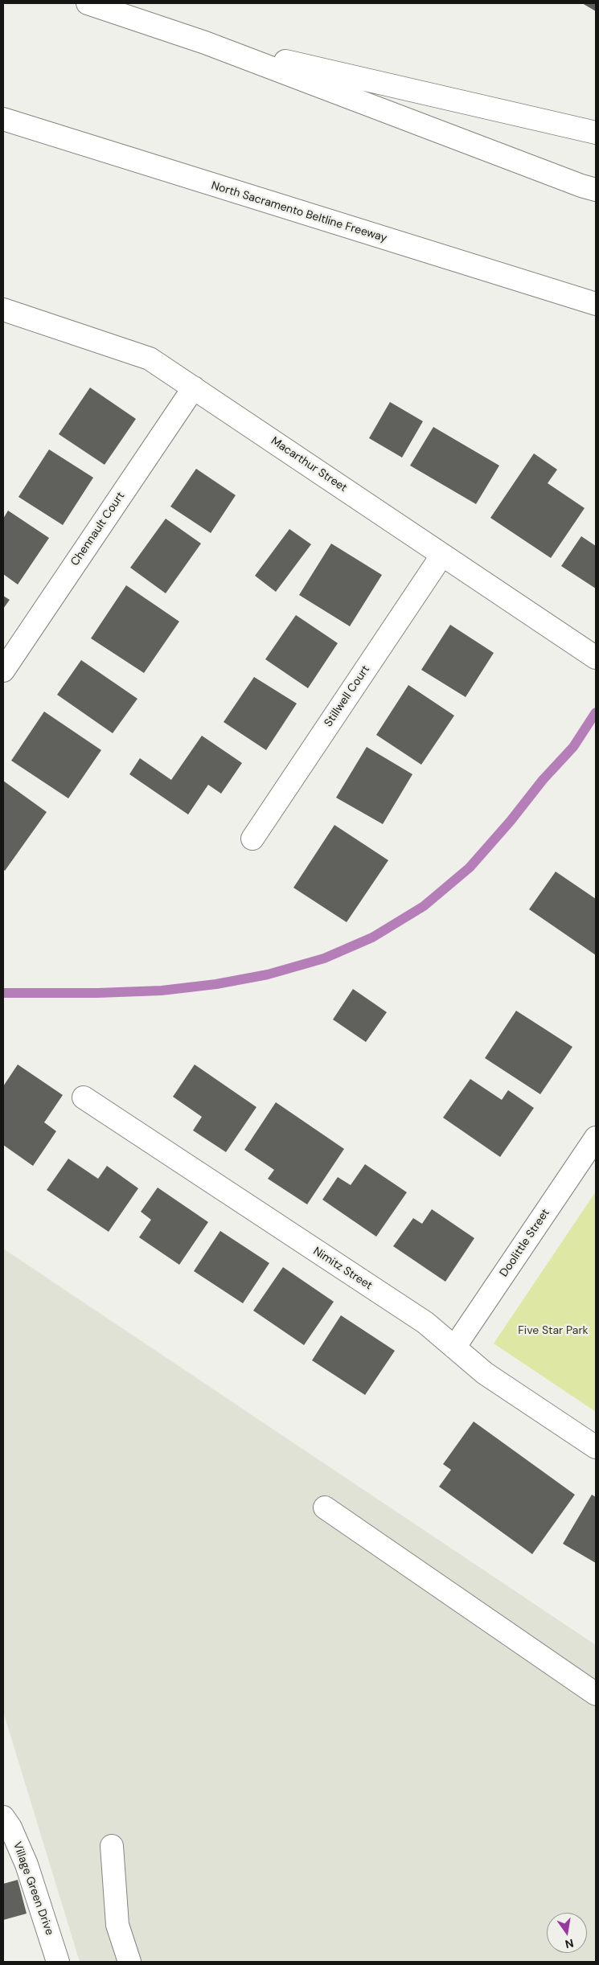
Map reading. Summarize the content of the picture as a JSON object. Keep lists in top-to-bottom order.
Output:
{
  "streets": {
    "main road": [
      "North Sacramento Beltline Freeway",
      "Macarthur Street",
      "Chennault Court",
      "Stillwell Court",
      "Doolittle Street",
      "Nimitz Street",
      "Village Green Drive"
    ]
  },
  "crossings": [
    ["Macarthur Street", "Chennault Court"],
    ["Macarthur Street", "Stillwell Court"],
    ["Doolittle Street", "Nimitz Street"]
  ],
  "parks": ["Five Star Park"],
  "north": "bottom"
}
